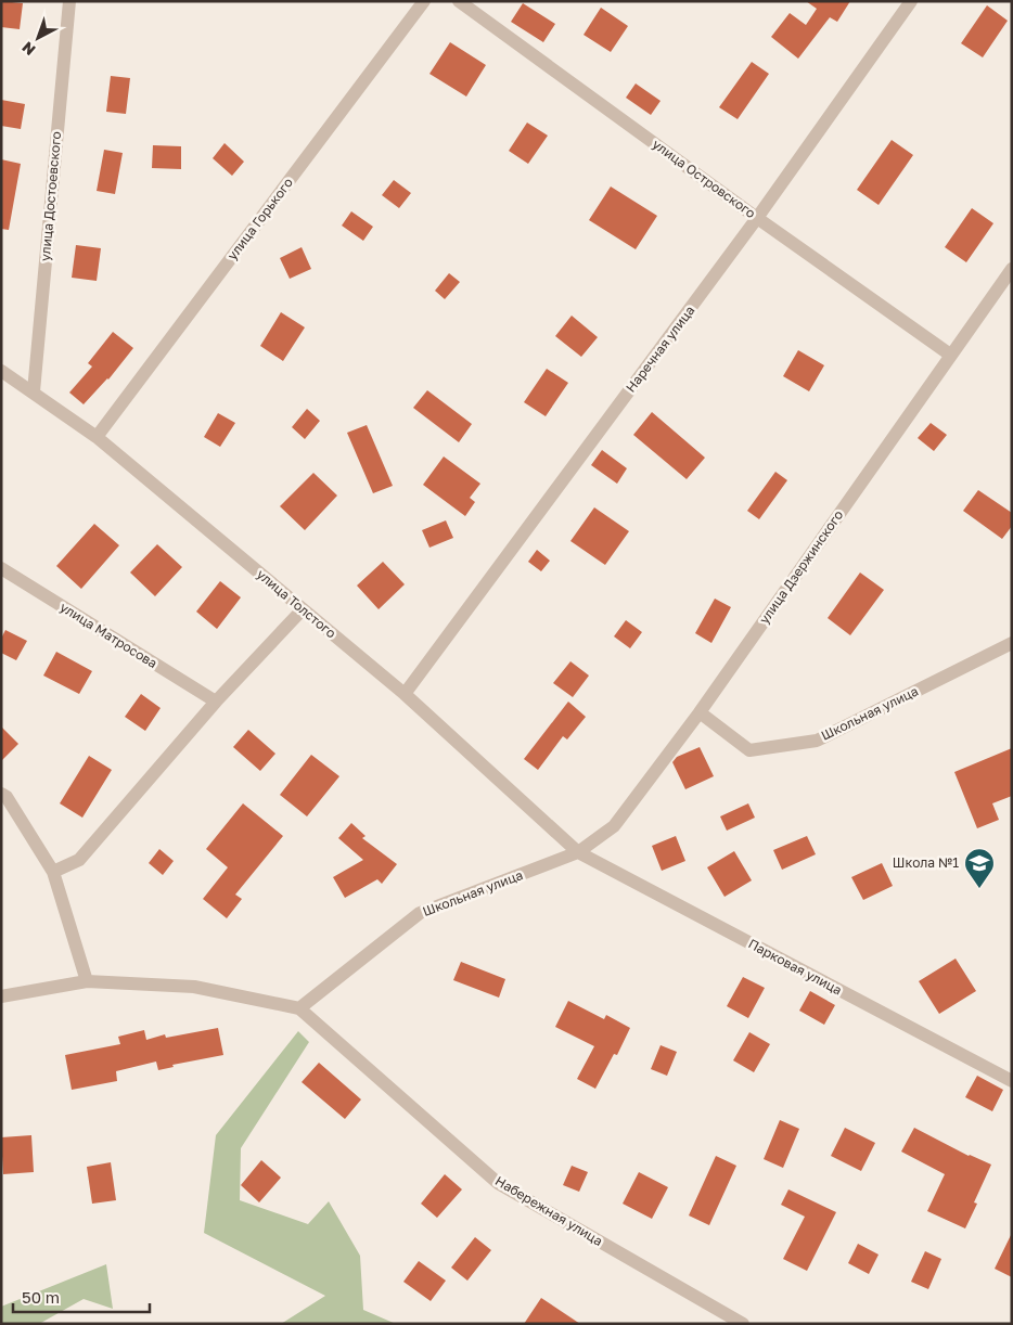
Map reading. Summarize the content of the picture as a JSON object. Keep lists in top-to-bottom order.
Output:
{
  "streets": {
    "street": [
      "улица Островского",
      "улица Достоевского",
      "улица Горького",
      "Наречная улица",
      "улица Дзержинского",
      "улица Толстого",
      "улица Матросова",
      "Школьная улица",
      "Парковая улица",
      "Набережная улица"
    ]
  },
  "crossings": [
    ["улица Островского", "Наречная улица"],
    ["улица Островского", "улица Дзержинского"],
    ["улица Достоевского", "улица Толстого"],
    ["улица Горького", "улица Толстого"],
    ["Наречная улица", "улица Толстого"],
    ["улица Дзержинского", "улица Толстого"],
    ["улица Дзержинского", "Школьная улица"],
    ["улица Дзержинского", "Парковая улица"],
    ["улица Толстого", "Школьная улица"],
    ["улица Толстого", "Парковая улица"],
    ["Школьная улица", "Парковая улица"],
    ["Школьная улица", "Набережная улица"]
  ],
  "places": {
    "school or university": ["Школа №1"]
  },
  "scale_bar": "50 m",
  "north": "bottom left"
}
